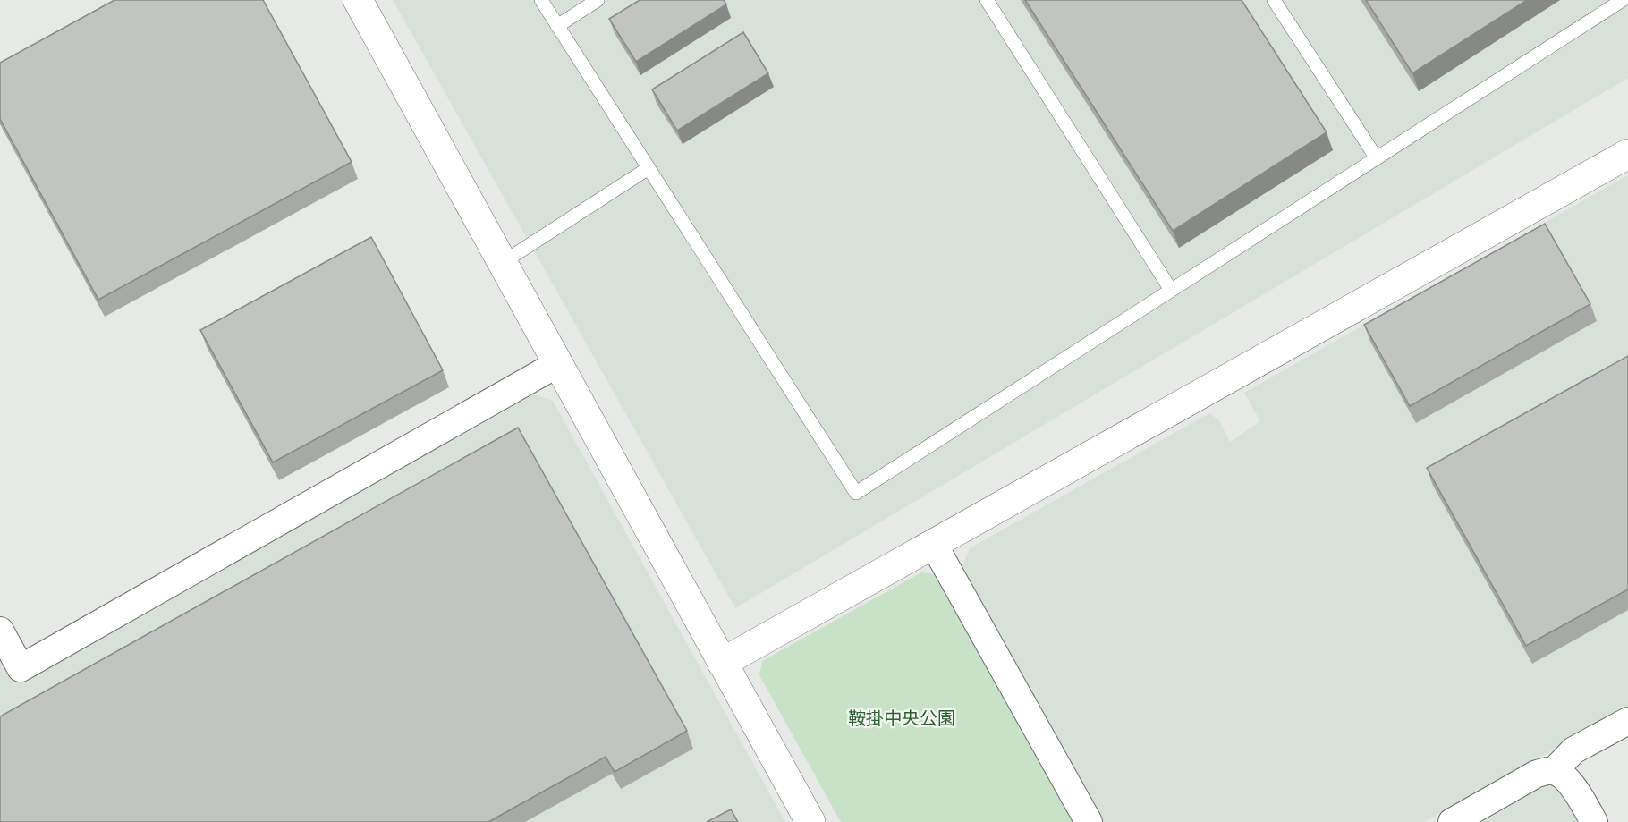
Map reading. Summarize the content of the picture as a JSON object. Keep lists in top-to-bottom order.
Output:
{
  "parks": ["鞍掛中央公園"]
}
